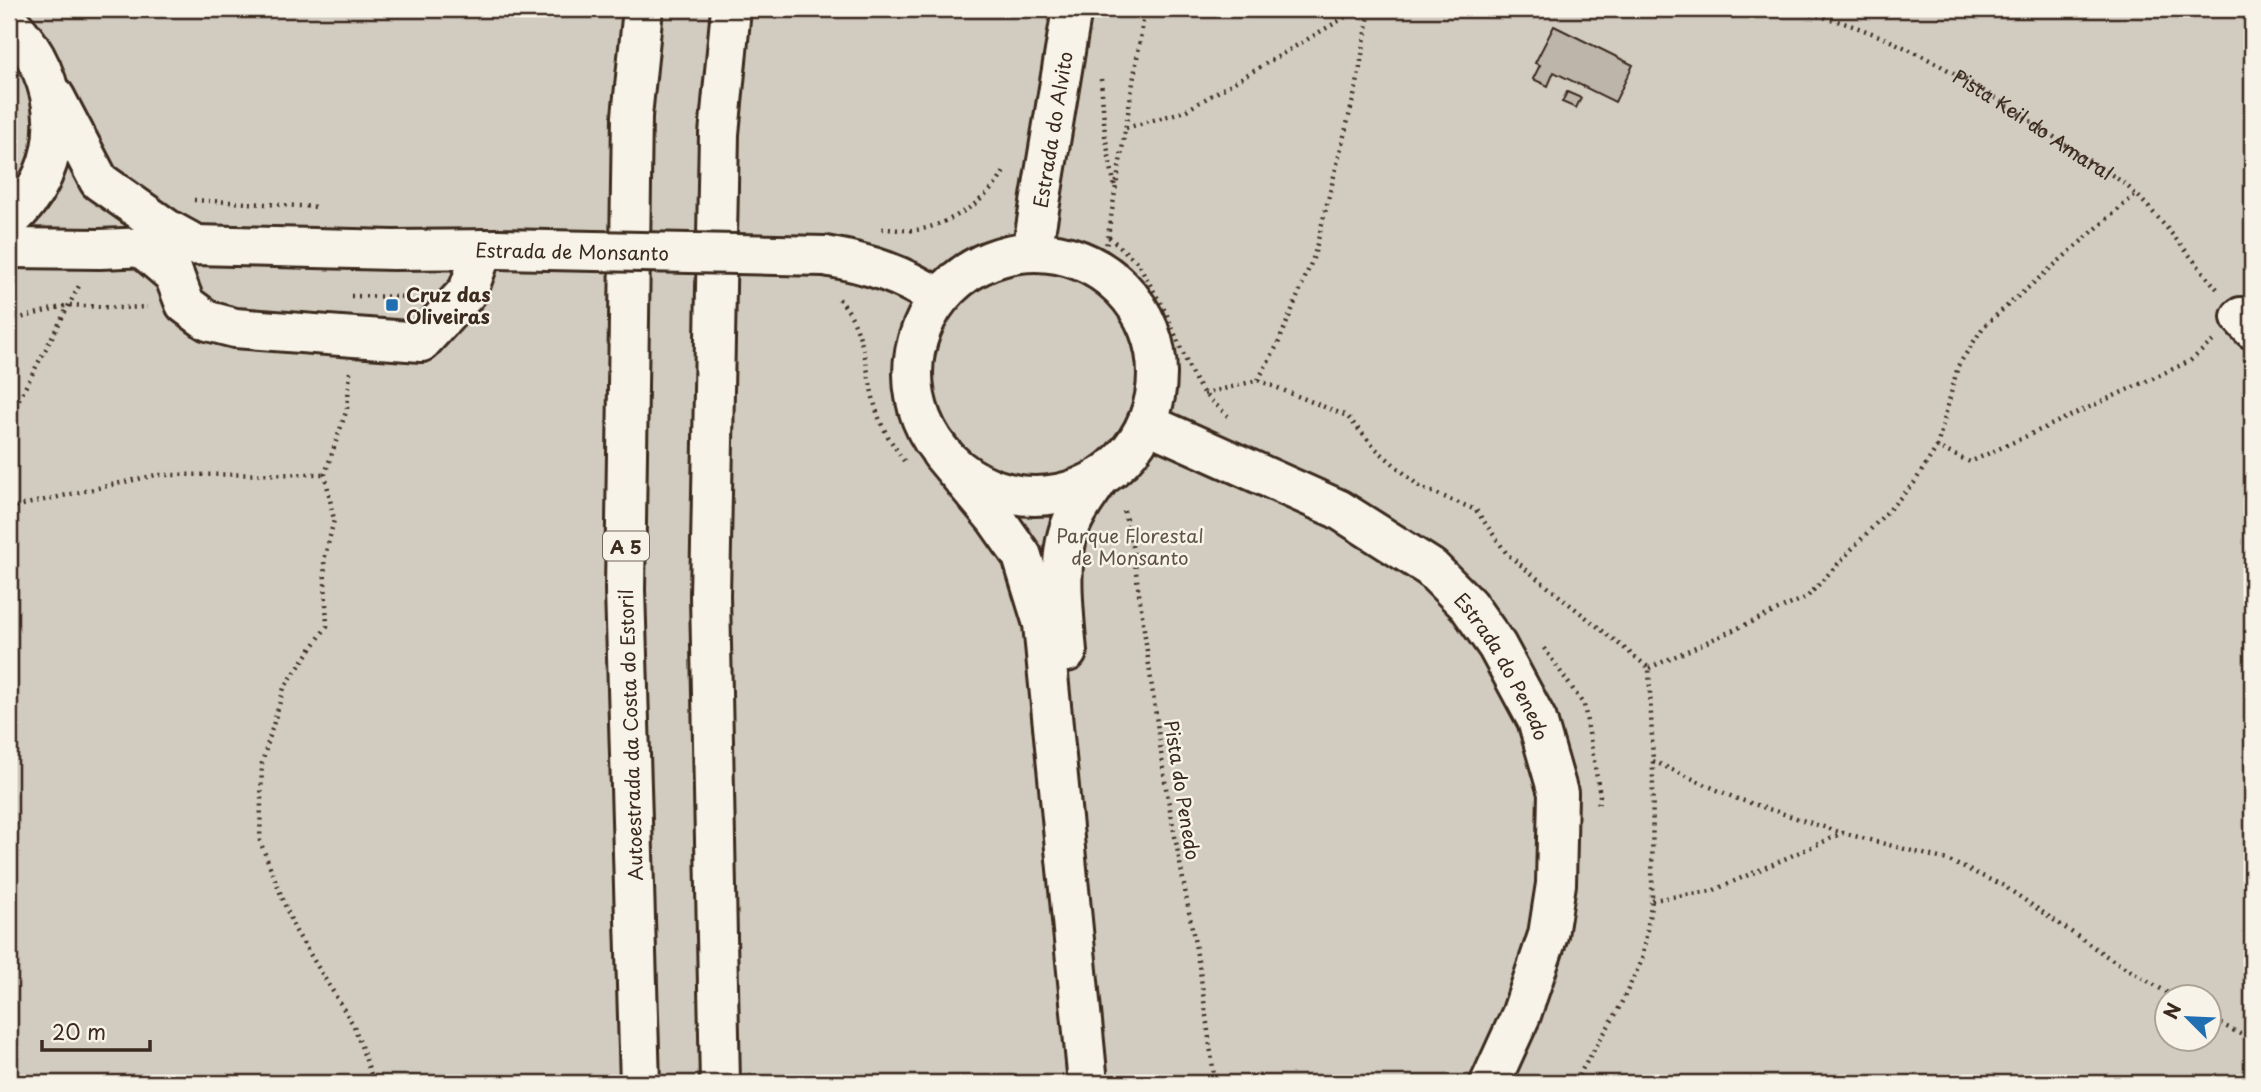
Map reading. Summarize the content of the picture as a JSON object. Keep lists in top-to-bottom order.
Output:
{
  "streets": {
    "main road": [
      "Estrada do Alvito",
      "Estrada de Monsanto",
      "A 5",
      "Estrada do Penedo",
      "Autoestrada da Costa do Estoril"
    ],
    "path": ["Pista Keil do Amaral", "Pista do Penedo"]
  },
  "parks": ["Parque Florestal de Monsanto"],
  "places": {
    "transit": ["Cruz das Oliveiras"]
  },
  "scale_bar": "20 m",
  "north": "top left"
}
